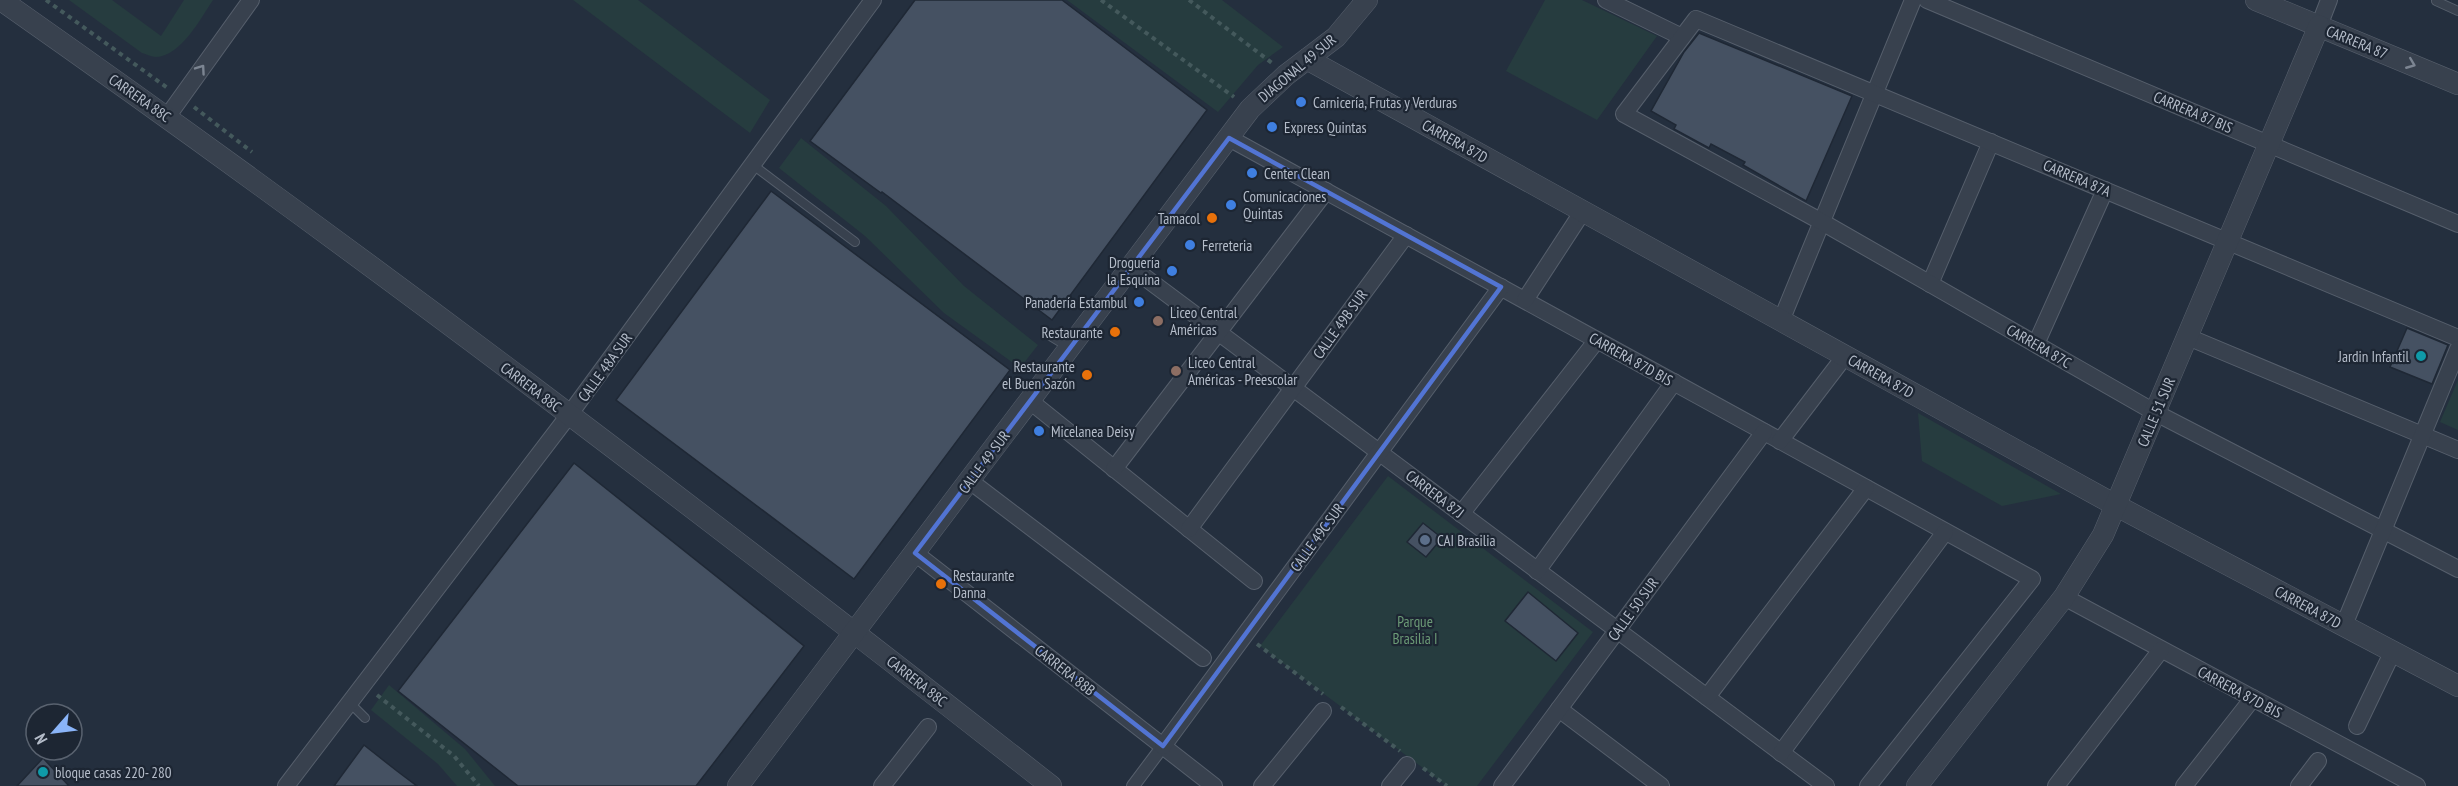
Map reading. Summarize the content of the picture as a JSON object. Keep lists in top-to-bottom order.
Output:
{
  "streets": {
    "street": [
      "CARRERA 87",
      "DIAGONAL 49 SUR",
      "CARRERA 88C",
      "CARRERA 87 BIS",
      "CARRERA 87D",
      "CARRERA 87A",
      "CALLE 49B SUR",
      "CARRERA 87C",
      "CARRERA 87D BIS",
      "CALLE 48A SUR",
      "CALLE 51 SUR",
      "CALLE 49 SUR",
      "CARRERA 87J",
      "CALLE 49C SUR",
      "CALLE 50 SUR",
      "CARRERA 88B"
    ]
  },
  "crossings": [
    ["CARRERA 87", "CALLE 51 SUR"],
    ["DIAGONAL 49 SUR", "CARRERA 87D"],
    ["DIAGONAL 49 SUR", "CARRERA 87D BIS"],
    ["DIAGONAL 49 SUR", "CALLE 49 SUR"],
    ["CARRERA 88C", "CALLE 48A SUR"],
    ["CARRERA 88C", "CALLE 49 SUR"],
    ["CARRERA 87 BIS", "CALLE 51 SUR"],
    ["CARRERA 87D", "CALLE 51 SUR"],
    ["CARRERA 87A", "CARRERA 87C"],
    ["CARRERA 87A", "CALLE 51 SUR"],
    ["CALLE 49B SUR", "CARRERA 87D BIS"],
    ["CALLE 49B SUR", "CARRERA 87J"],
    ["CARRERA 87C", "CALLE 51 SUR"],
    ["CARRERA 87D BIS", "CALLE 51 SUR"],
    ["CARRERA 87D BIS", "CALLE 49 SUR"],
    ["CARRERA 87D BIS", "CALLE 49C SUR"],
    ["CARRERA 87D BIS", "CALLE 50 SUR"],
    ["CALLE 49 SUR", "CARRERA 87J"],
    ["CALLE 49 SUR", "CARRERA 88B"],
    ["CARRERA 87J", "CALLE 49C SUR"],
    ["CARRERA 87J", "CALLE 50 SUR"],
    ["CALLE 49C SUR", "CARRERA 88B"]
  ],
  "one_way": ["CARRERA 87"],
  "parks": ["Parque Brasilia I"],
  "places": [
    "Carnicería, Frutas y Verduras",
    "Express Quintas",
    "Center Clean",
    "Comunicaciones Quintas",
    "Tamacol",
    "Ferreteria",
    "Droguería la Esquina",
    "Panadería Estambul",
    "Liceo Central Américas",
    "Restaurante",
    "Jardin Infantil",
    "Liceo Central Américas - Preescolar",
    "Restaurante el Buen Sazón",
    "Micelanea Deisy",
    "CAI Brasilia",
    "Restaurante Danna",
    "bloque casas 220- 280"
  ],
  "north": "bottom left"
}
